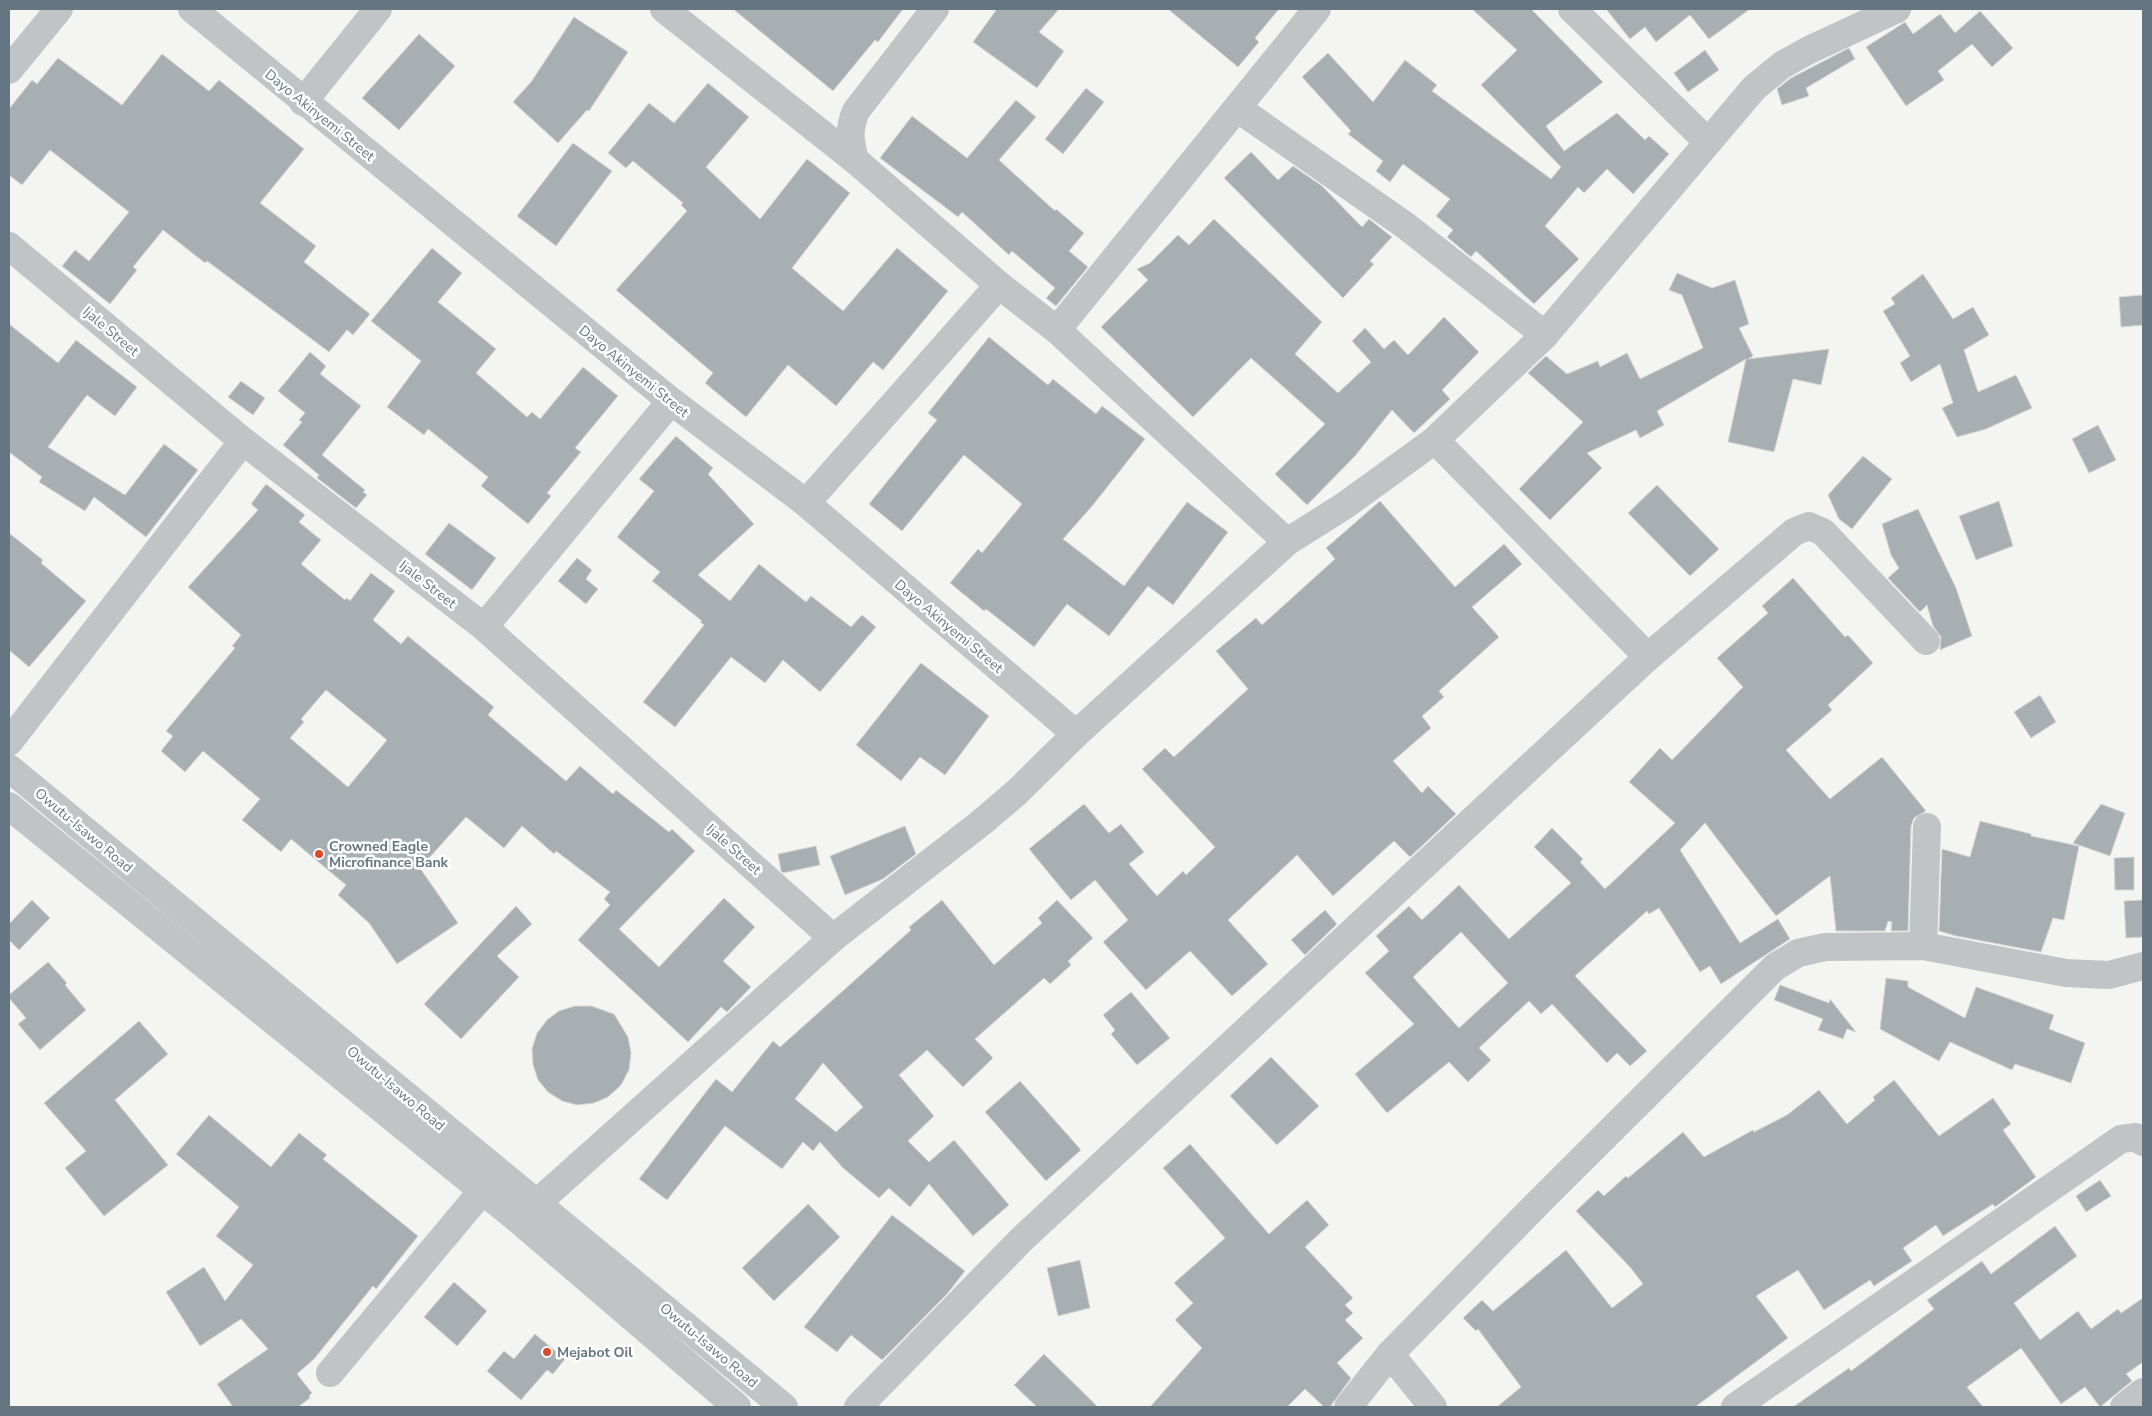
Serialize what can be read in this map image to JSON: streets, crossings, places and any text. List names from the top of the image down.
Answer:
{
  "streets": {
    "street": ["Dayo Akinyemi Street", "Ijale Street", "Owutu-Isawo Road"]
  },
  "places": ["Crowned Eagle Microfinance Bank", "Mejabot Oil"]
}
